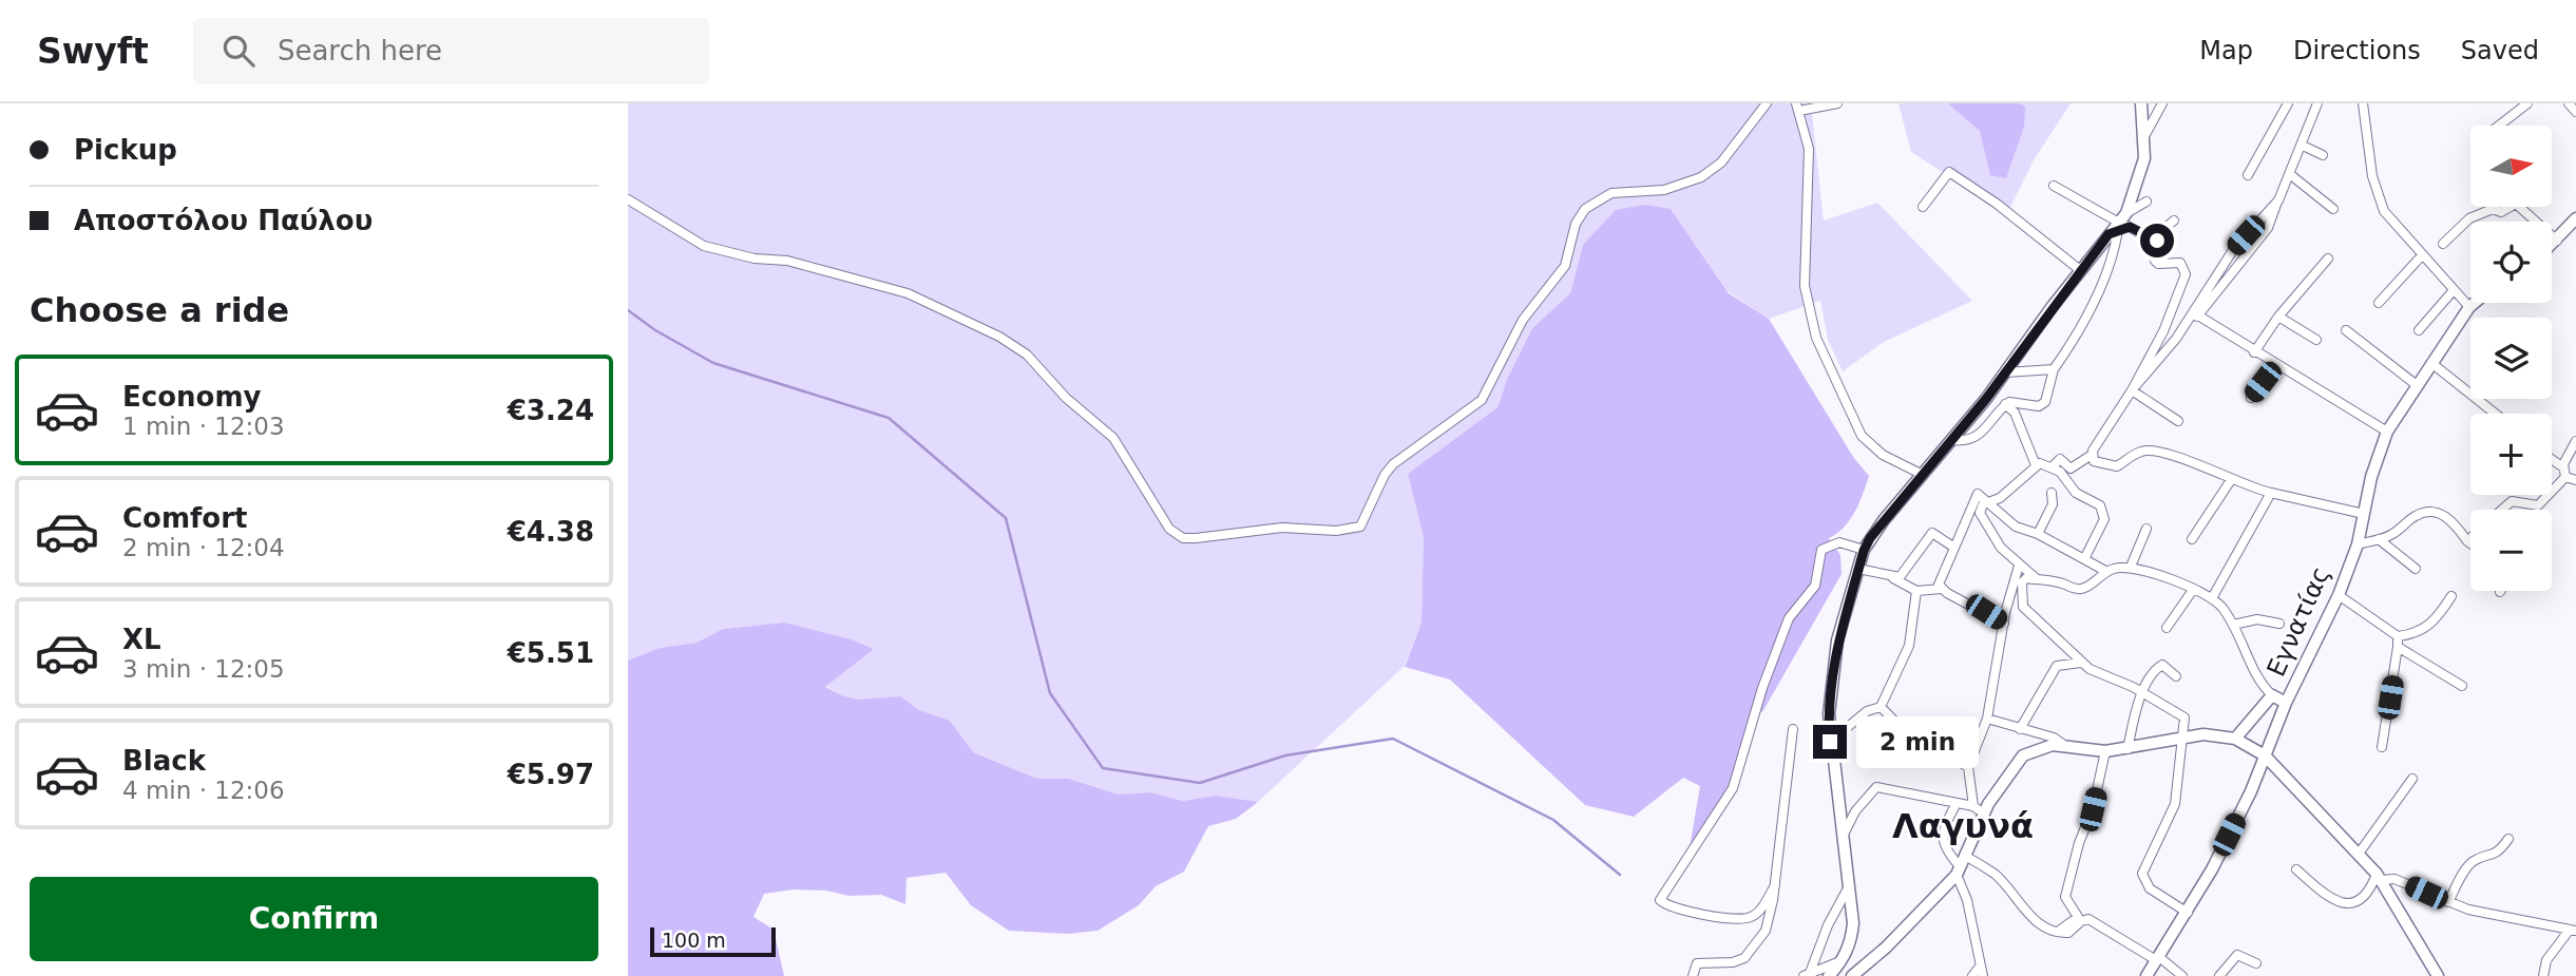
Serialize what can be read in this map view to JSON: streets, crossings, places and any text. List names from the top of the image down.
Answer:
{
  "streets": {
    "street": ["Εγνατίας"]
  },
  "districts": ["Λαγυνά"],
  "scale_bar": "100 m",
  "north": "right",
  "page": {
    "header": "Swyft",
    "search": "Search here",
    "nav": ["Map", "Directions", "Saved"],
    "banner": ["Pickup", "Αποστόλου Παύλου"],
    "map_buttons": ["+", "−"],
    "heading": "Choose a ride",
    "list": [
      {
        "name": "Economy",
        "note": "1 min · 12:03",
        "value": "€3.24"
      },
      {
        "name": "Comfort",
        "note": "2 min · 12:04",
        "value": "€4.38"
      },
      {
        "name": "XL",
        "note": "3 min · 12:05",
        "value": "€5.51"
      },
      {
        "name": "Black",
        "note": "4 min · 12:06",
        "value": "€5.97"
      }
    ],
    "bubble": "2 min",
    "buttons": "Confirm",
    "scale": "100 m"
  }
}
